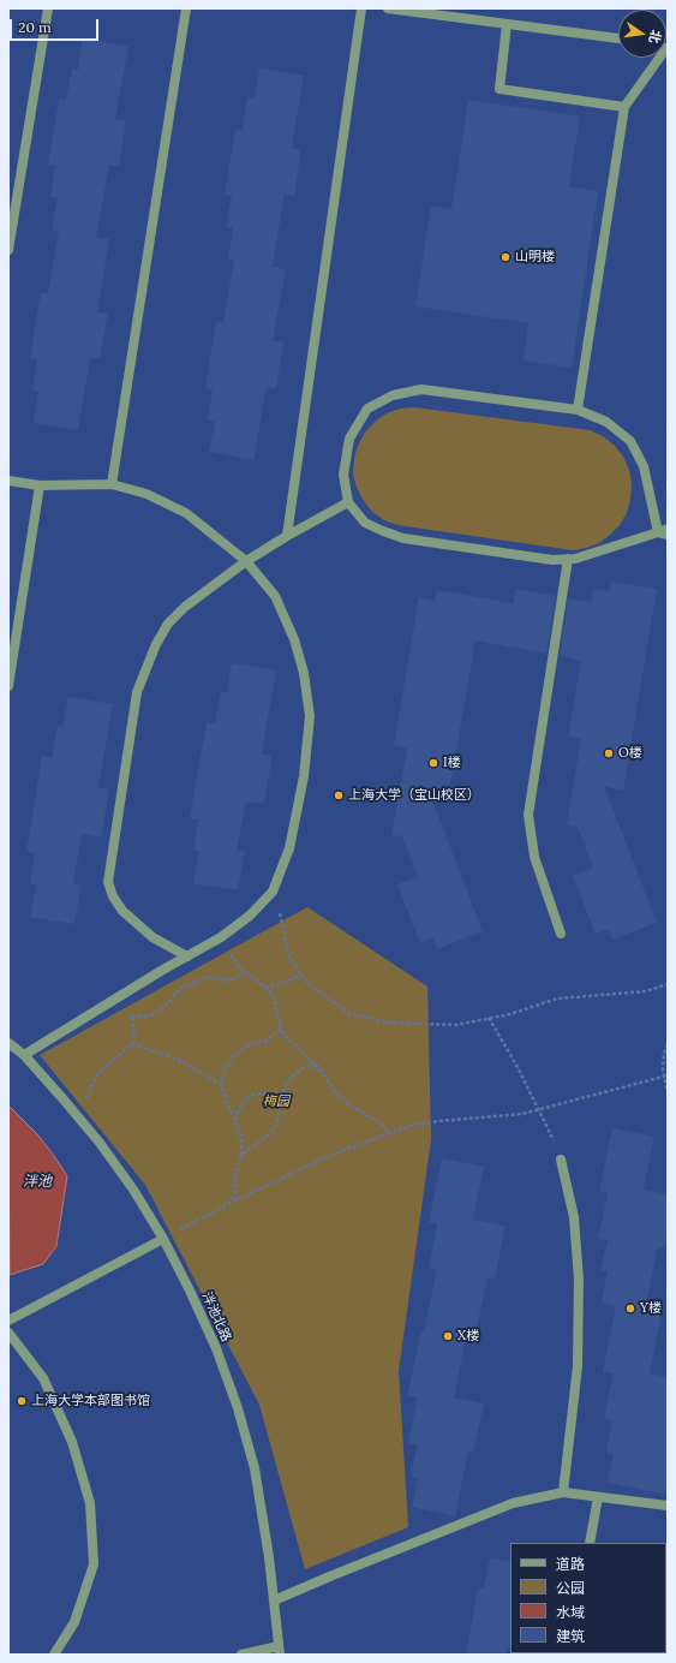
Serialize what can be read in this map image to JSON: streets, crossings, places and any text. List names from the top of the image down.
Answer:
{
  "streets": {
    "street": ["泮池北路"]
  },
  "water": ["泮池"],
  "parks": ["梅园"],
  "places": [
    "山明楼",
    "O楼",
    "I楼",
    "上海大学（宝山校区）",
    "Y楼",
    "X楼",
    "上海大学本部图书馆"
  ],
  "legend": [
    "道路",
    "公园",
    "水域",
    "建筑"
  ],
  "scale_bar": "20 m",
  "north": "right"
}
